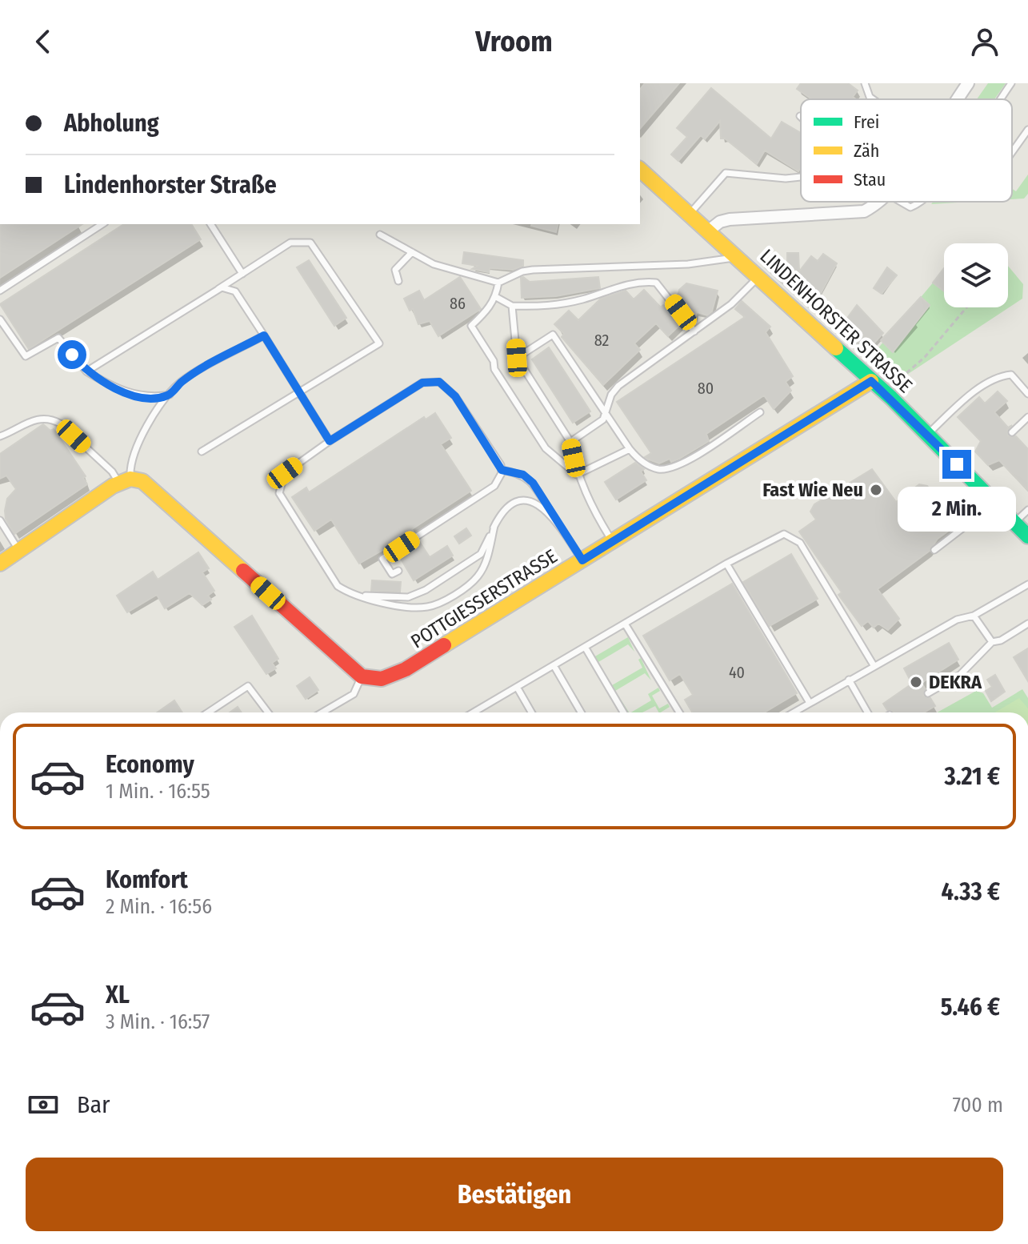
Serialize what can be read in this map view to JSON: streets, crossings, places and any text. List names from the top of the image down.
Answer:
{
  "streets": {
    "street": ["LINDENHORSTER STRASSE", "POTTGIESSERSTRASSE"]
  },
  "crossings": [
    ["LINDENHORSTER STRASSE", "POTTGIESSERSTRASSE"]
  ],
  "places": ["Fast Wie Neu", "DEKRA"],
  "house_numbers": [
    "86",
    "82",
    "80",
    "40"
  ],
  "legend": ["Frei", "Zäh", "Stau"],
  "page": {
    "header": "Vroom",
    "banner": ["Abholung", "Lindenhorster Straße"],
    "bubble": "2 Min.",
    "list": [
      {
        "name": "Economy",
        "note": "1 Min. · 16:55",
        "value": "3.21 €"
      },
      {
        "name": "Komfort",
        "note": "2 Min. · 16:56",
        "value": "4.33 €"
      },
      {
        "name": "XL",
        "note": "3 Min. · 16:57",
        "value": "5.46 €"
      }
    ],
    "pay": ["Bar", "700 m"],
    "buttons": "Bestätigen"
  }
}
